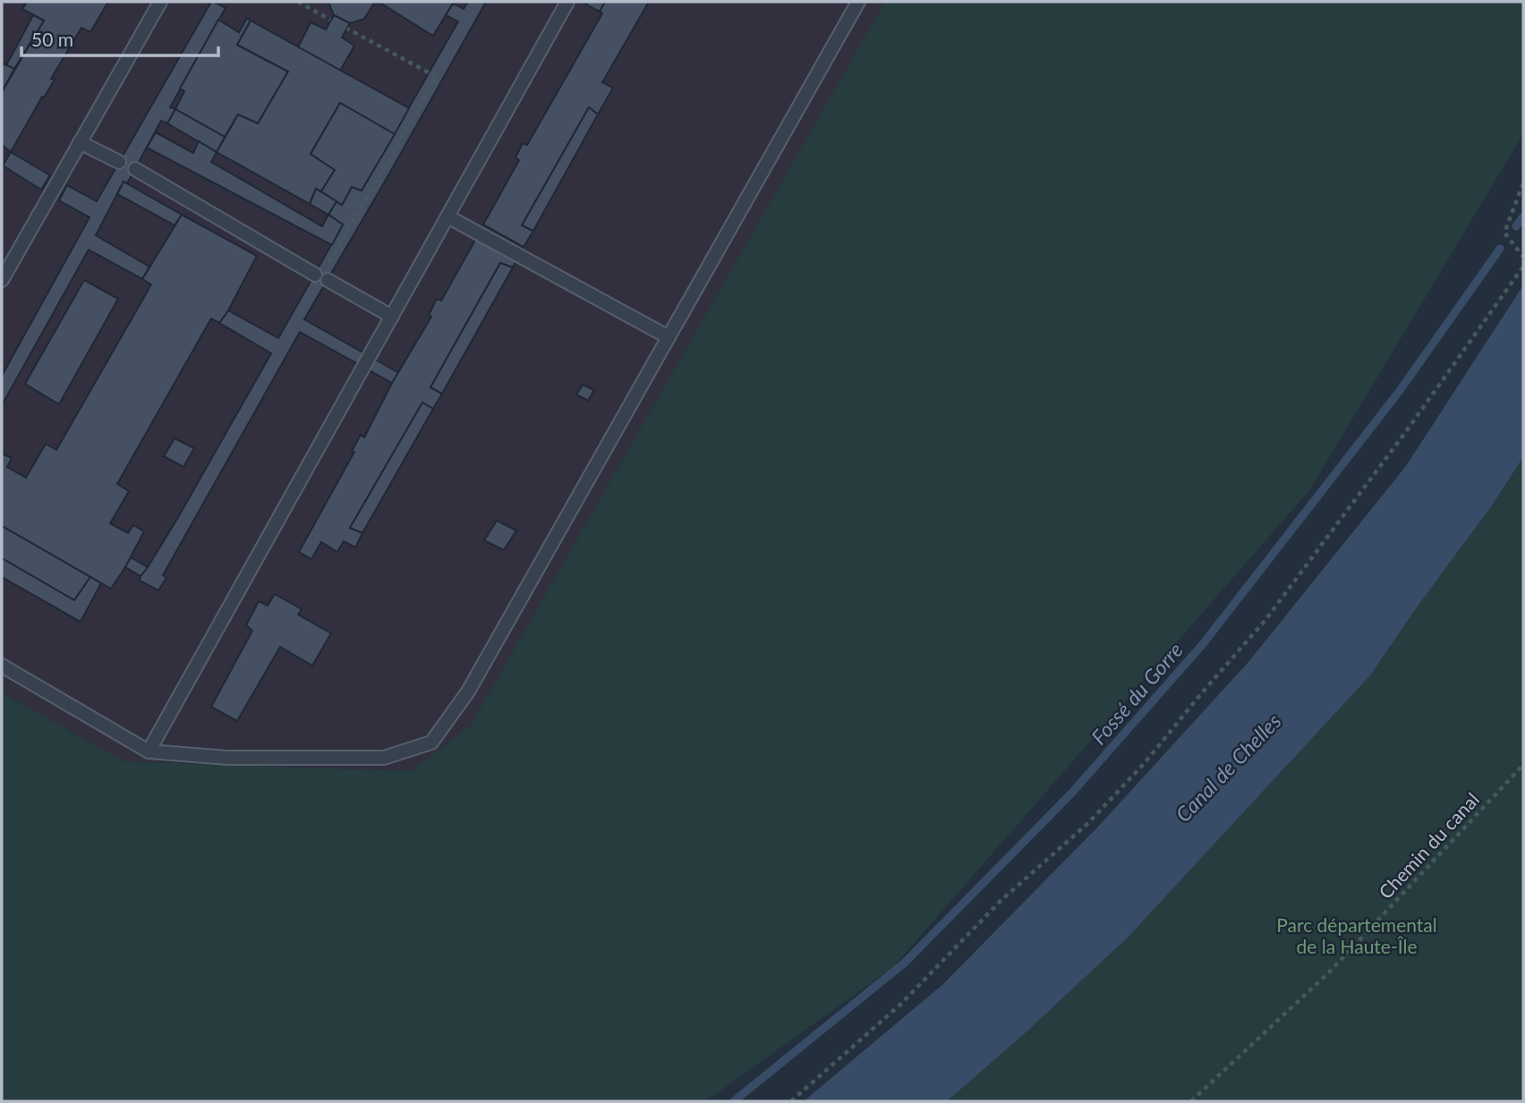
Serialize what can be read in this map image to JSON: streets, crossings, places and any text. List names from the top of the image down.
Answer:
{
  "streets": {
    "path": ["Chemin du canal"]
  },
  "water": ["Fossé du Gorre", "Canal de Chelles"],
  "parks": ["Parc départemental de la Haute-Île"],
  "scale_bar": "50 m"
}
